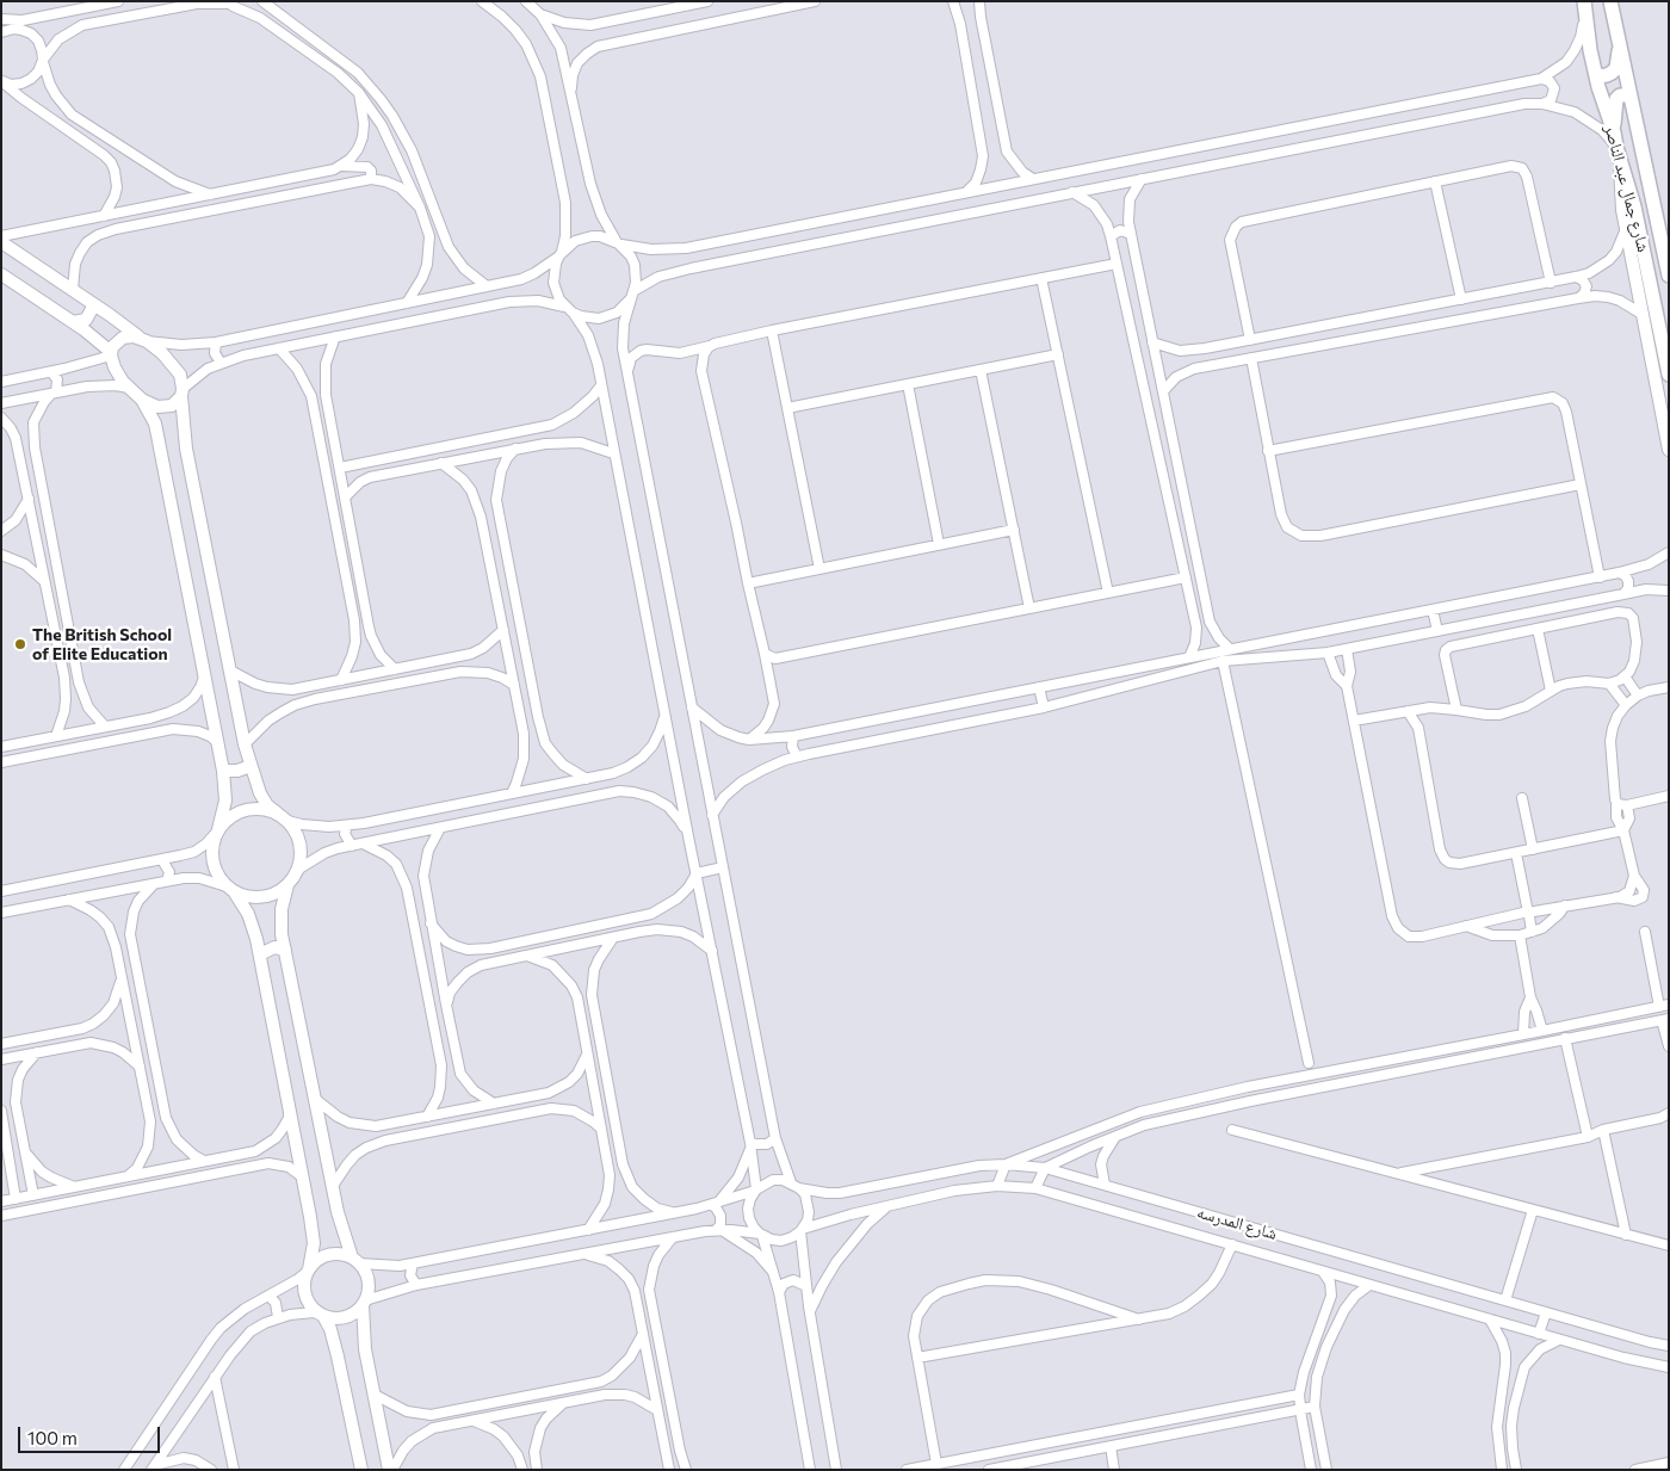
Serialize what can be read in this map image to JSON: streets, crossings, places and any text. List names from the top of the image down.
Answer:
{
  "streets": {
    "main road": ["شارع جمال عبد الناصر"],
    "street": ["شارع المدرسه"]
  },
  "places": ["The British School of Elite Education"],
  "scale_bar": "100 m"
}
